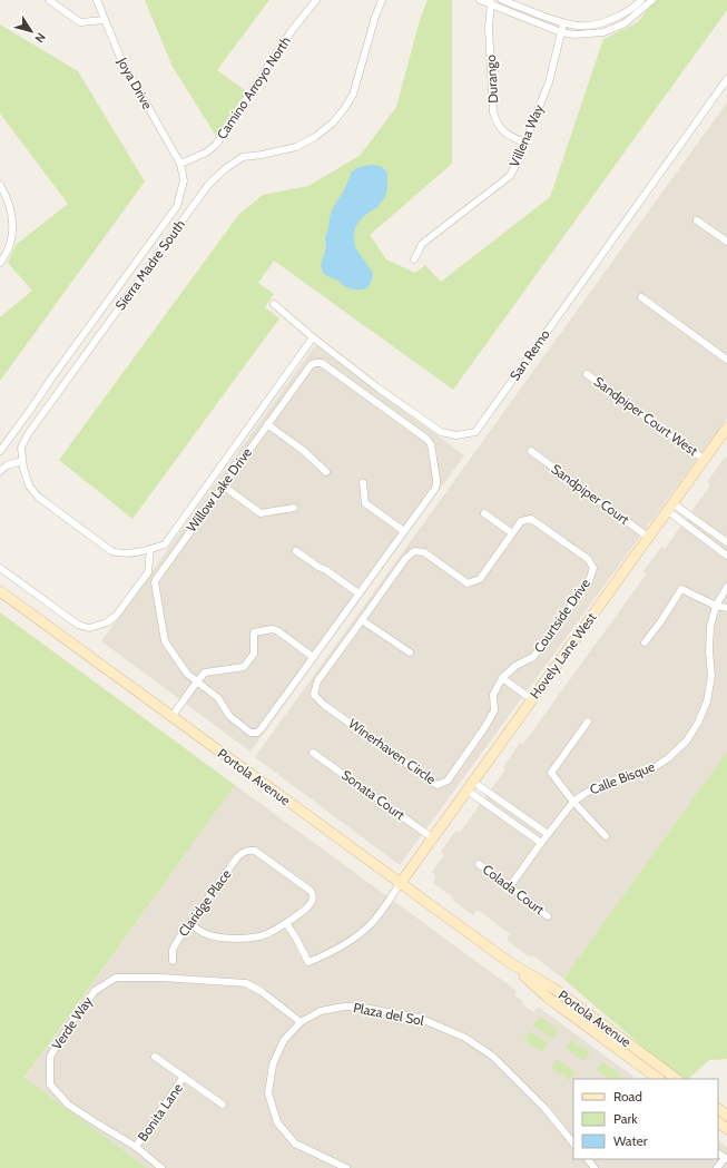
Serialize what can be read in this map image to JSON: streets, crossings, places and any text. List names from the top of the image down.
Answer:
{
  "streets": {
    "main road": ["Hovely Lane West", "Portola Avenue"],
    "street": [
      "Durango",
      "Joya Drive",
      "Camino Arroyo North",
      "Villena Way",
      "Sierra Madre South",
      "San Remo",
      "Sandpiper Court West",
      "Willow Lake Drive",
      "Sandpiper Court",
      "Courtside Drive",
      "Winerhaven Circle",
      "Calle Bisque",
      "Sonata Court",
      "Colada Court",
      "Claridge Place",
      "Plaza del Sol",
      "Verde Way",
      "Bonita Lane"
    ]
  },
  "crossings": [
    ["Durango", "Villena Way"],
    ["Joya Drive", "Camino Arroyo North"],
    ["Sandpiper Court West", "Hovely Lane West"],
    ["Sandpiper Court", "Hovely Lane West"],
    ["Courtside Drive", "Winerhaven Circle"],
    ["Hovely Lane West", "Portola Avenue"],
    ["Hovely Lane West", "Sonata Court"],
    ["Calle Bisque", "Colada Court"],
    ["Plaza del Sol", "Verde Way"],
    ["Verde Way", "Bonita Lane"]
  ],
  "legend": ["Road", "Park", "Water"],
  "north": "bottom right"
}
